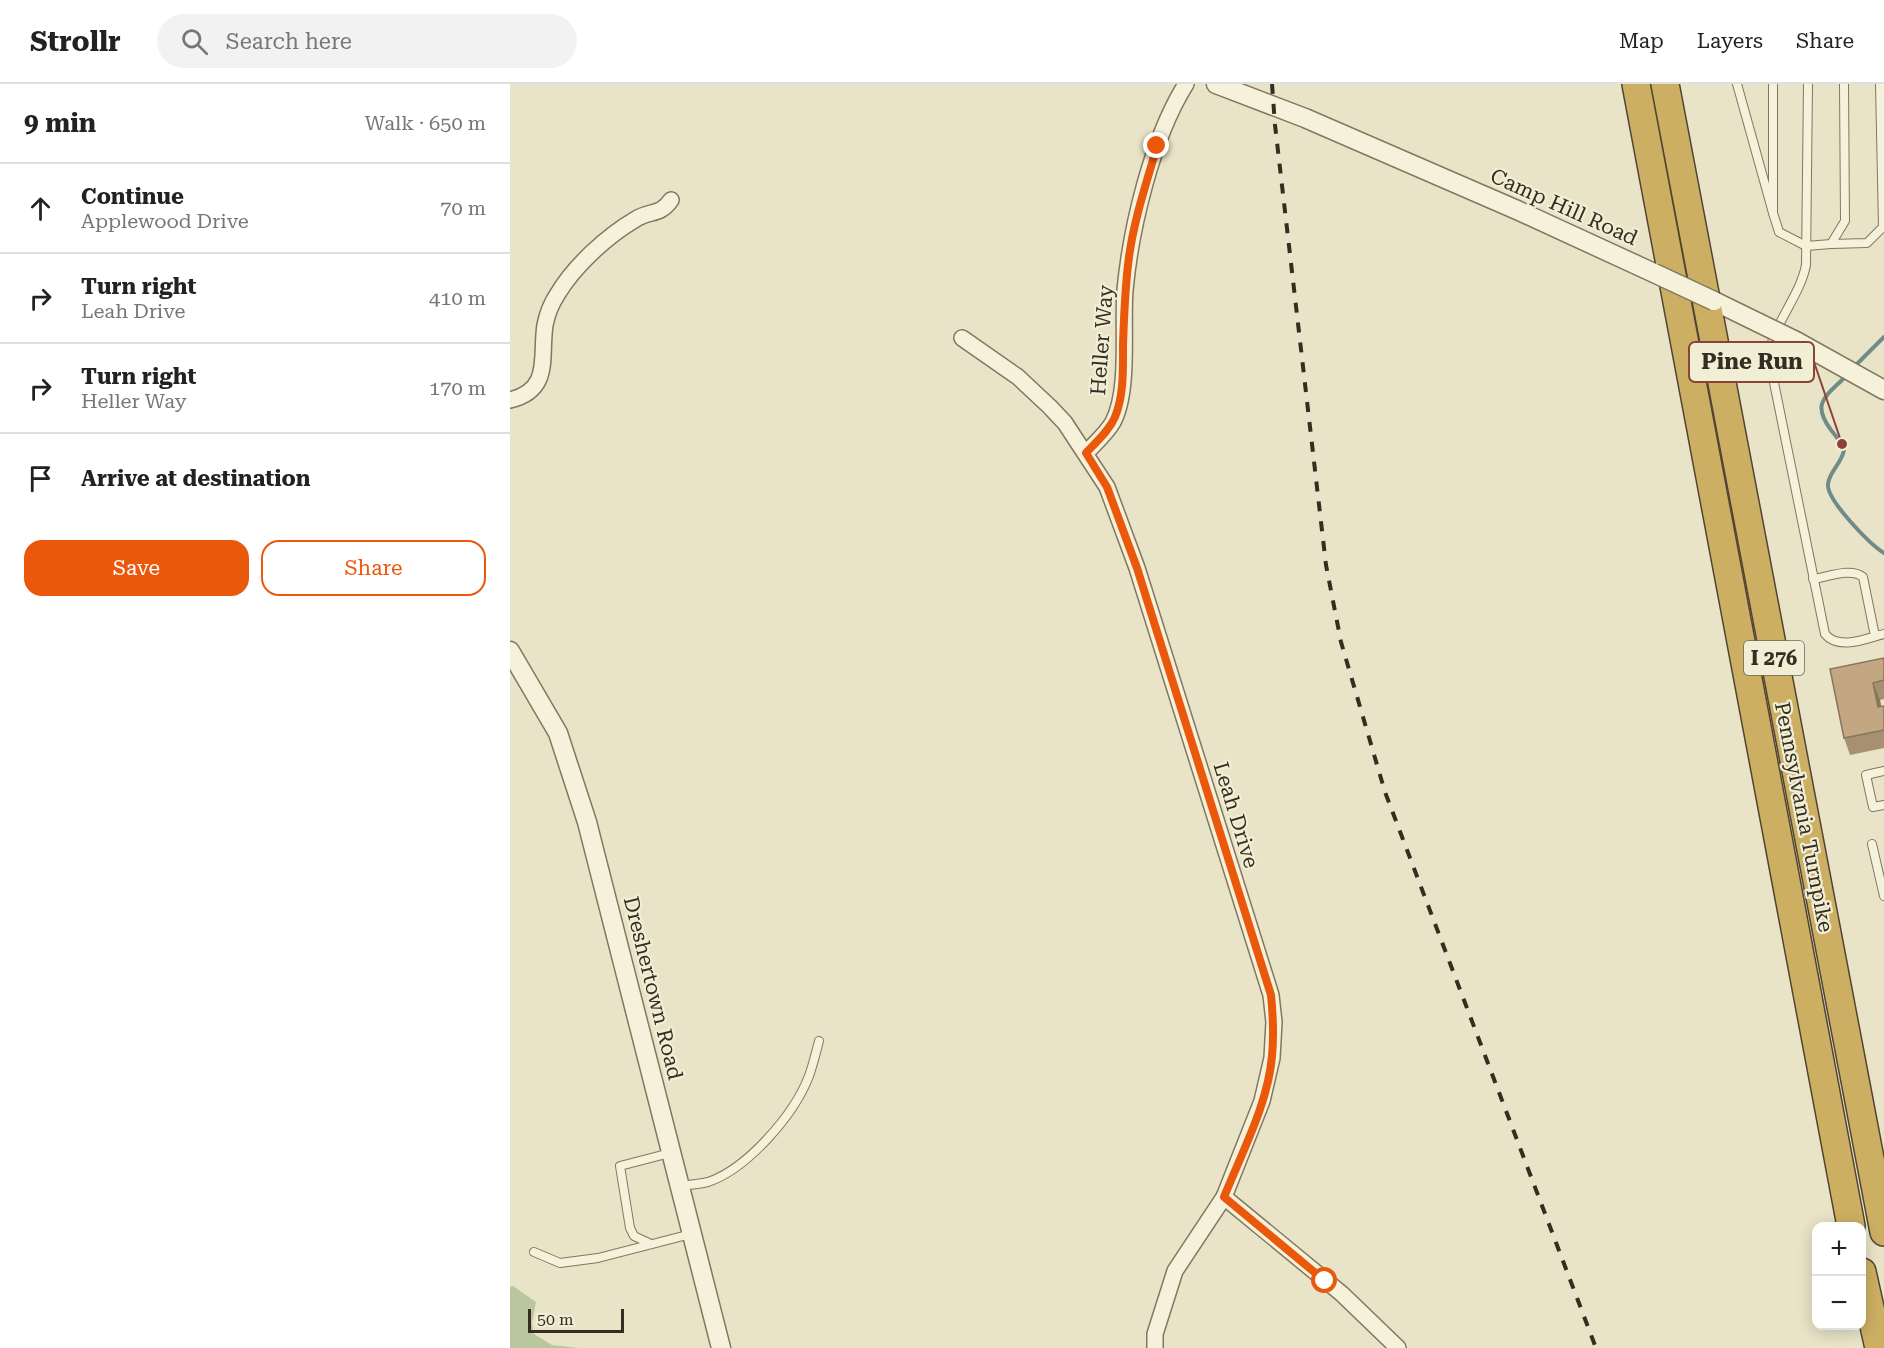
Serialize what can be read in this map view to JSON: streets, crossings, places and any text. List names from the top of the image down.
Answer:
{
  "streets": {
    "highway": ["I 276", "Pennsylvania Turnpike"],
    "street": [
      "Camp Hill Road",
      "Heller Way",
      "Leah Drive",
      "Dreshertown Road"
    ]
  },
  "crossings": [
    ["Heller Way", "Leah Drive"]
  ],
  "places": ["Pine Run"],
  "scale_bar": "50 m",
  "page": {
    "header": "Strollr",
    "search": "Search here",
    "nav": ["Map", "Layers", "Share"],
    "heading": ["9 min", "Walk · 650 m"],
    "list": [
      ["Continue", "Applewood Drive", "70 m"],
      ["Turn right", "Leah Drive", "410 m"],
      ["Turn right", "Heller Way", "170 m"],
      "Arrive at destination"
    ],
    "buttons": ["Save", "Share"],
    "map_buttons": ["+", "−"],
    "scale": "50 m"
  }
}
